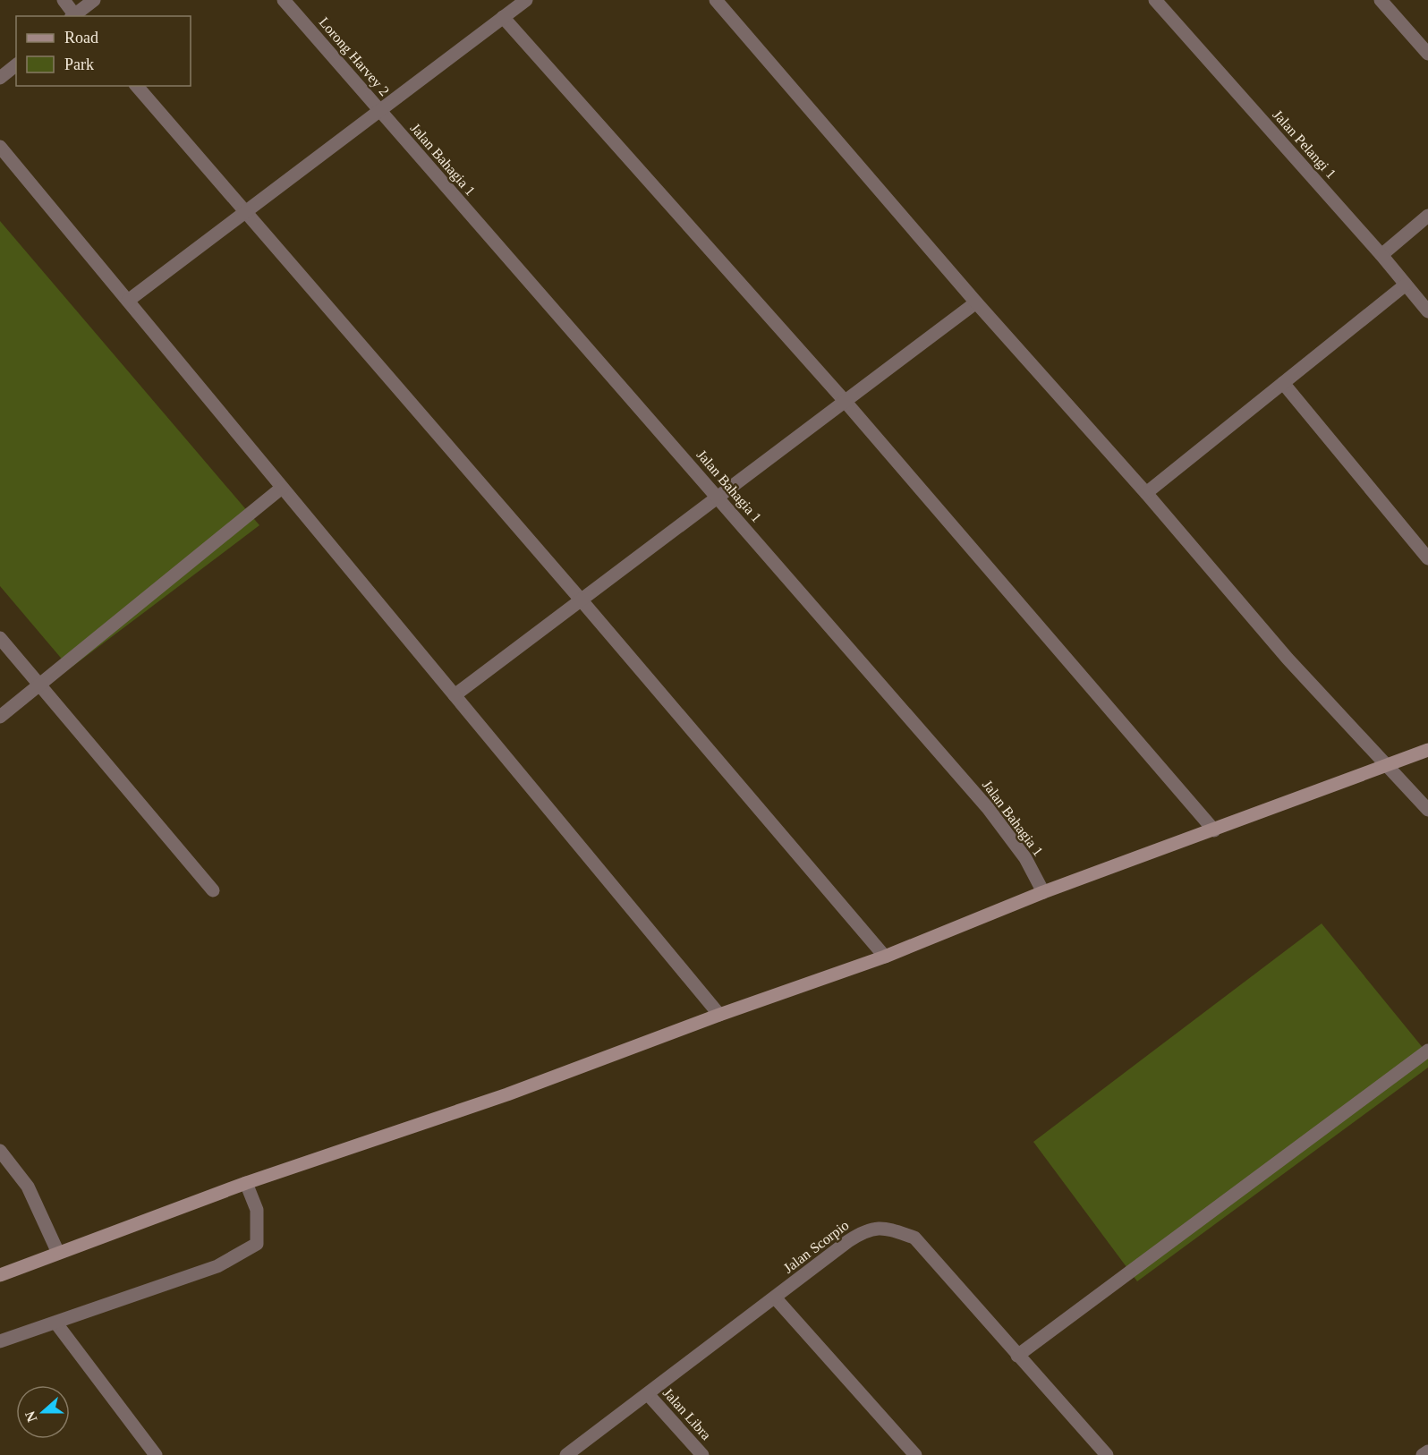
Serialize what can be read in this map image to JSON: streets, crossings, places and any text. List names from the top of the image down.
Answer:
{
  "streets": {
    "street": [
      "Lorong Harvey 2",
      "Jalan Pelangi 1",
      "Jalan Bahagia 1",
      "Jalan Scorpio",
      "Jalan Libra"
    ]
  },
  "crossings": [
    ["Lorong Harvey 2", "Jalan Bahagia 1"],
    ["Jalan Scorpio", "Jalan Libra"]
  ],
  "legend": ["Road", "Park"],
  "north": "left"
}
